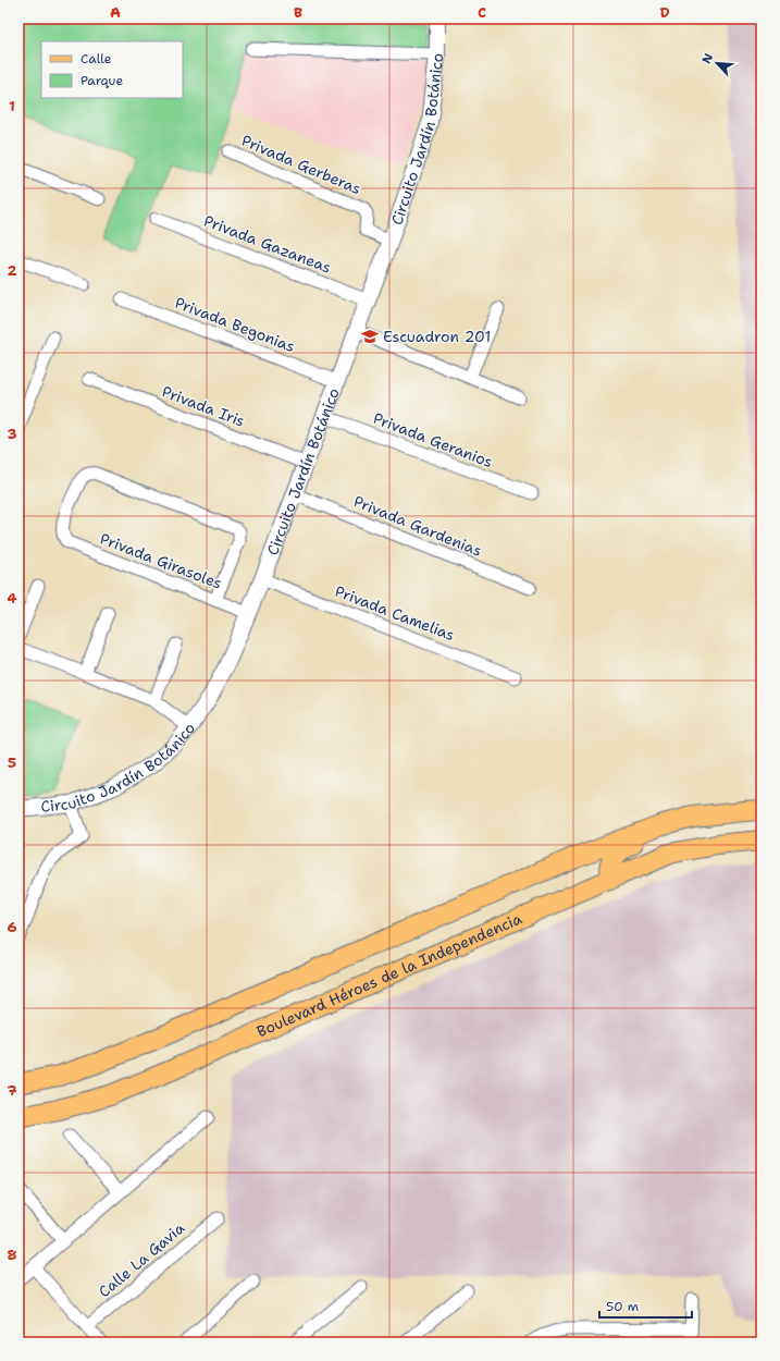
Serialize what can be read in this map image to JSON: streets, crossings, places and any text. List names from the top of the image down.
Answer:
{
  "streets": {
    "main road": ["Boulevard Héroes de la Independencia"],
    "street": [
      "Circuito Jardín Botánico",
      "Privada Gerberas",
      "Privada Gazaneas",
      "Privada Begonias",
      "Privada Iris",
      "Privada Geranios",
      "Privada Gardenias",
      "Privada Girasoles",
      "Privada Camelias",
      "Calle La Gavia"
    ]
  },
  "crossings": [
    ["Circuito Jardín Botánico", "Privada Gerberas"],
    ["Circuito Jardín Botánico", "Privada Gazaneas"],
    ["Circuito Jardín Botánico", "Privada Begonias"],
    ["Circuito Jardín Botánico", "Privada Iris"],
    ["Circuito Jardín Botánico", "Privada Geranios"],
    ["Circuito Jardín Botánico", "Privada Gardenias"],
    ["Circuito Jardín Botánico", "Privada Girasoles"],
    ["Circuito Jardín Botánico", "Privada Camelias"]
  ],
  "places": {
    "school or university": ["Escuadron 201"]
  },
  "legend": ["Calle", "Parque"],
  "scale_bar": "50 m",
  "north": "top left",
  "grid": {
    "columns": [
      "A",
      "B",
      "C",
      "D"
    ],
    "rows": [
      "1",
      "2",
      "3",
      "4",
      "5",
      "6",
      "7",
      "8"
    ]
  }
}
